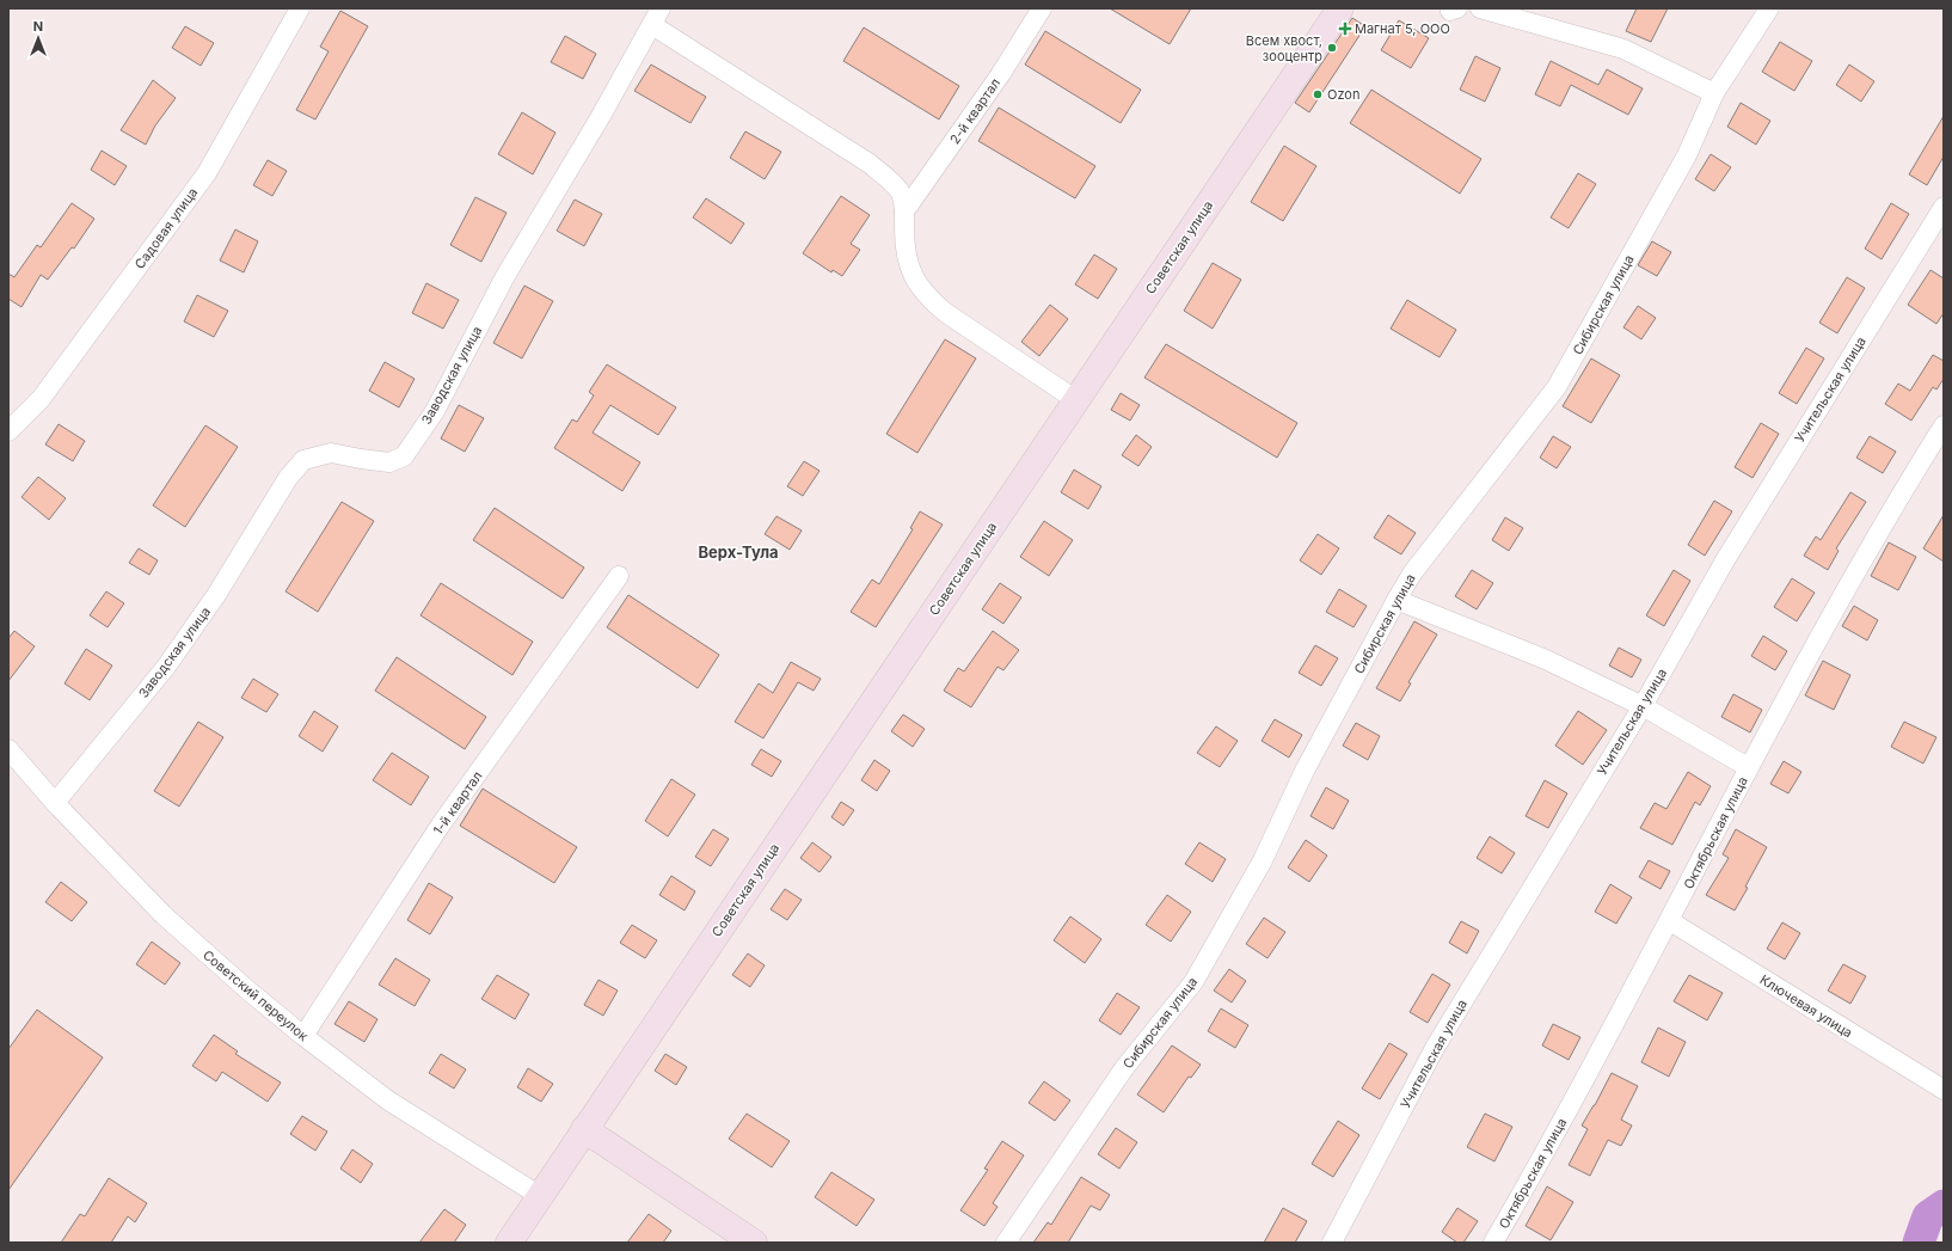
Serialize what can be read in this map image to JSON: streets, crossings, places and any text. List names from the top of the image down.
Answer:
{
  "streets": {
    "main road": ["Советская улица"],
    "street": [
      "2-й квартал",
      "Садовая улица",
      "Сибирская улица",
      "Заводская улица",
      "Учительская улица",
      "1-й квартал",
      "Октябрьская улица",
      "Советский переулок",
      "Ключевая улица"
    ]
  },
  "crossings": [
    ["Советская улица", "Советский переулок"],
    ["Заводская улица", "Советский переулок"],
    ["1-й квартал", "Советский переулок"],
    ["Октябрьская улица", "Ключевая улица"]
  ],
  "districts": ["Верх-Тула"],
  "places": {
    "health": ["Магнат 5, ООО"],
    "other": ["Всем хвост, зооцентр", "Ozon"]
  },
  "north": "top"
}
